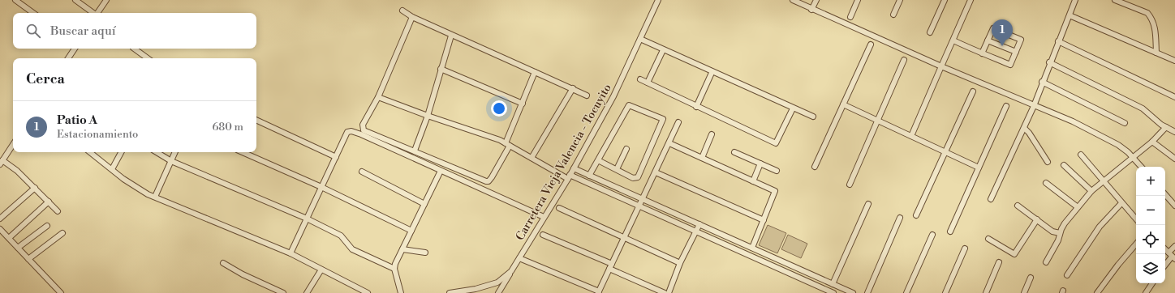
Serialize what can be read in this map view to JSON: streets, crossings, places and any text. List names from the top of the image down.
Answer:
{
  "streets": {
    "street": ["Carretera Vieja Valencia - Tocuyito"]
  },
  "page": {
    "search": "Buscar aquí",
    "pins": "1",
    "heading": "Cerca",
    "list": [
      {
        "mark": "1",
        "name": "Patio A",
        "note": "Estacionamiento",
        "value": "680 m"
      }
    ],
    "map_buttons": ["+", "−"]
  }
}
